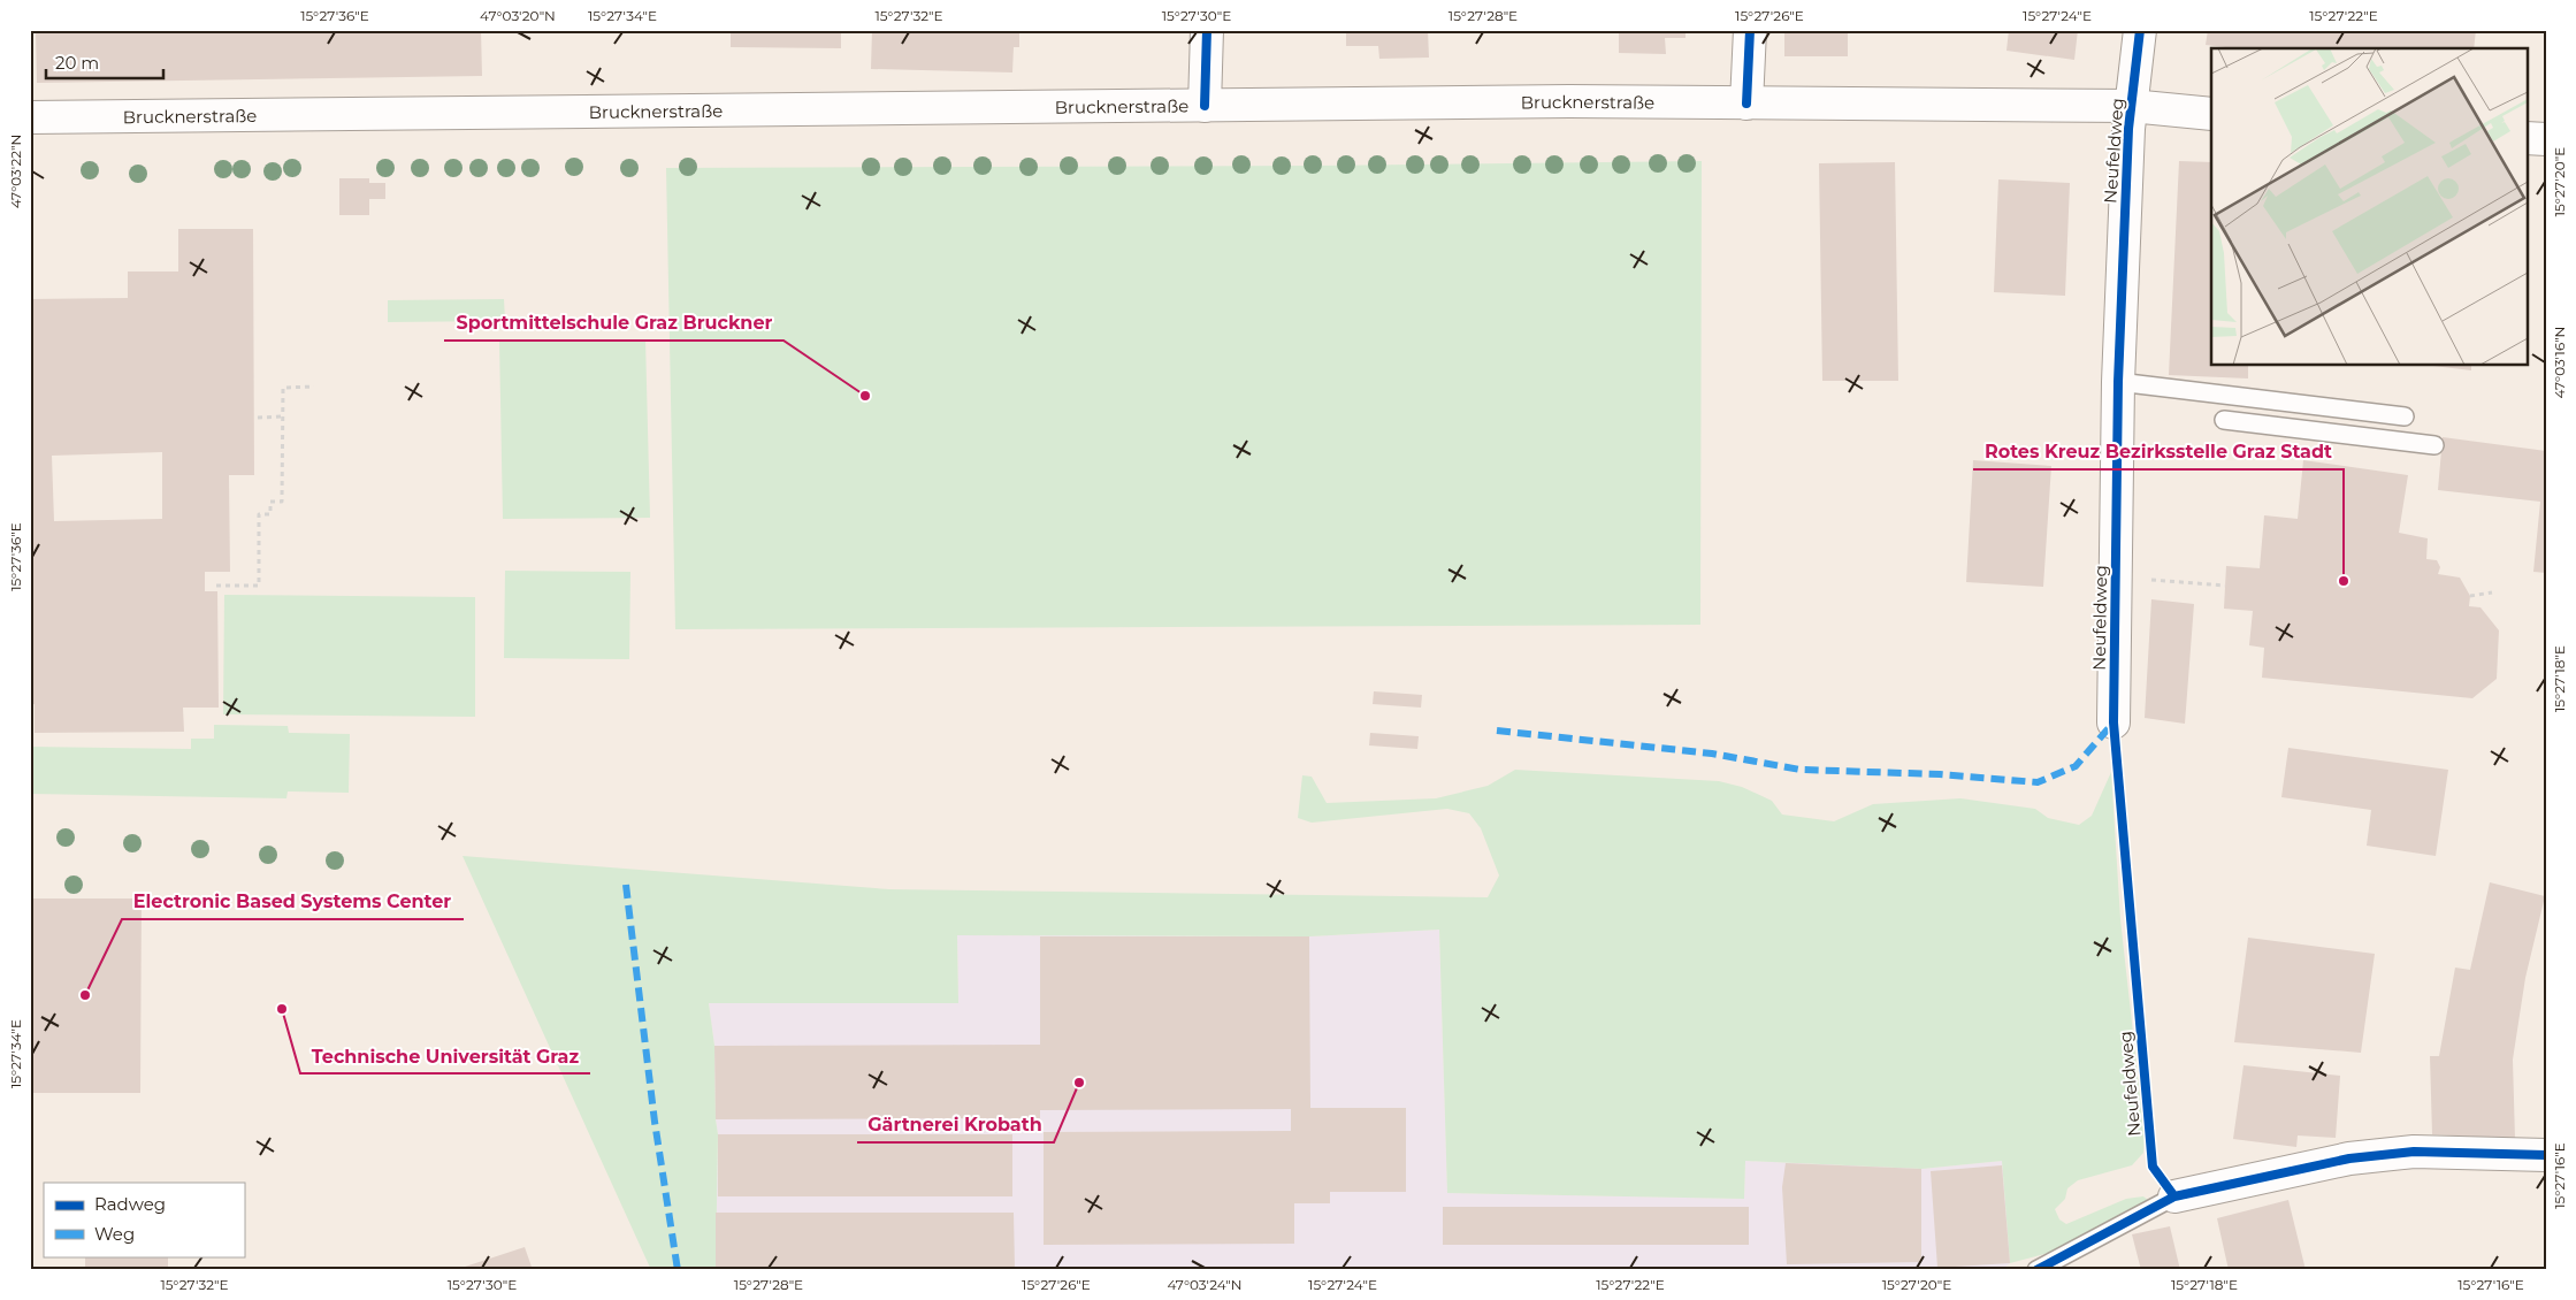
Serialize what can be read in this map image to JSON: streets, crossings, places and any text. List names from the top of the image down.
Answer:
{
  "streets": {
    "main road": ["Brucknerstraße", "Neufeldweg"]
  },
  "crossings": [
    ["Brucknerstraße", "Neufeldweg"]
  ],
  "places": [
    "Sportmittelschule Graz Bruckner",
    "Rotes Kreuz Bezirksstelle Graz Stadt",
    "Electronic Based Systems Center",
    "Technische Universität Graz",
    "Gärtnerei Krobath"
  ],
  "legend": ["Radweg", "Weg"],
  "scale_bar": "20 m",
  "coordinates": [
    "15°27'36\"E",
    "47°03'20\"N",
    "15°27'34\"E",
    "15°27'32\"E",
    "15°27'30\"E",
    "15°27'28\"E",
    "15°27'26\"E",
    "15°27'24\"E",
    "15°27'22\"E",
    "47°03'22\"N",
    "15°27'20\"E",
    "47°03'16\"N",
    "15°27'18\"E",
    "15°27'16\"E",
    "47°03'24\"N"
  ]
}
